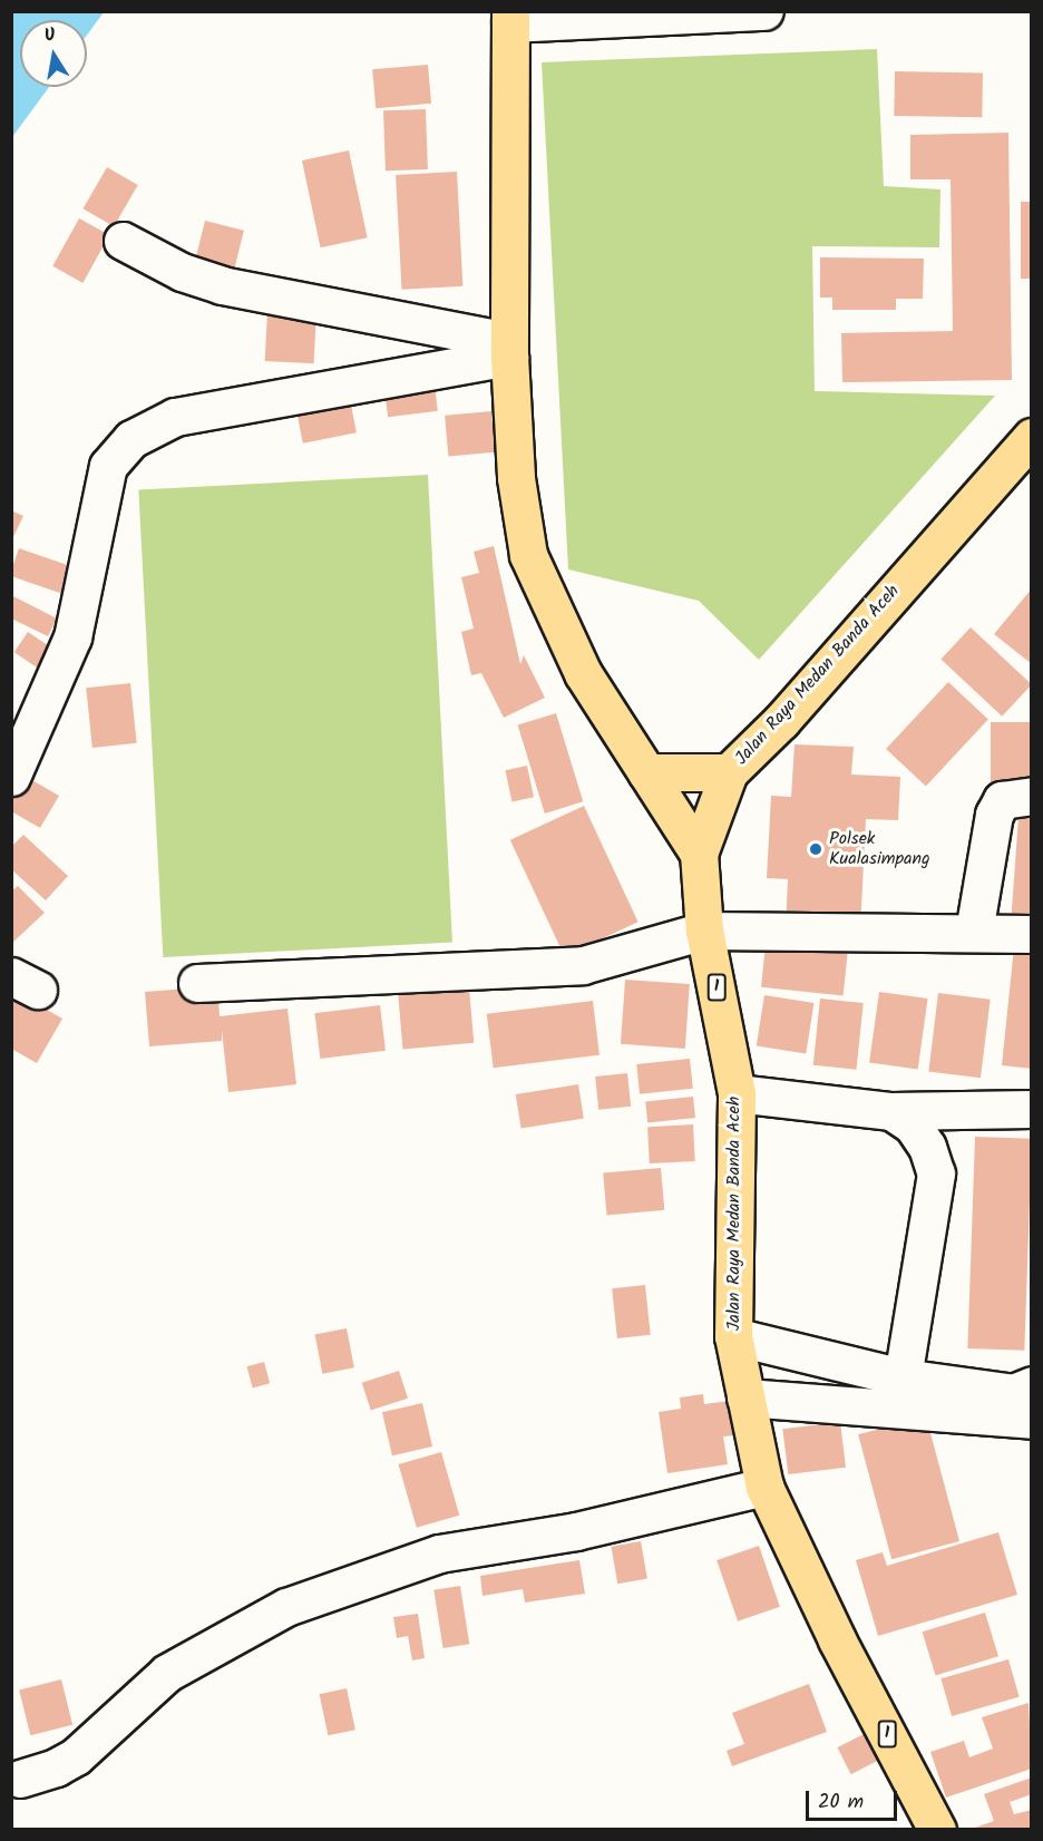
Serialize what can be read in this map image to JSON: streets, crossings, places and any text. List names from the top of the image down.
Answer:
{
  "streets": {
    "highway": ["Jalan Raya Medan Banda Aceh", "1"]
  },
  "places": ["Polsek Kualasimpang"],
  "scale_bar": "20 m",
  "north": "top"
}
